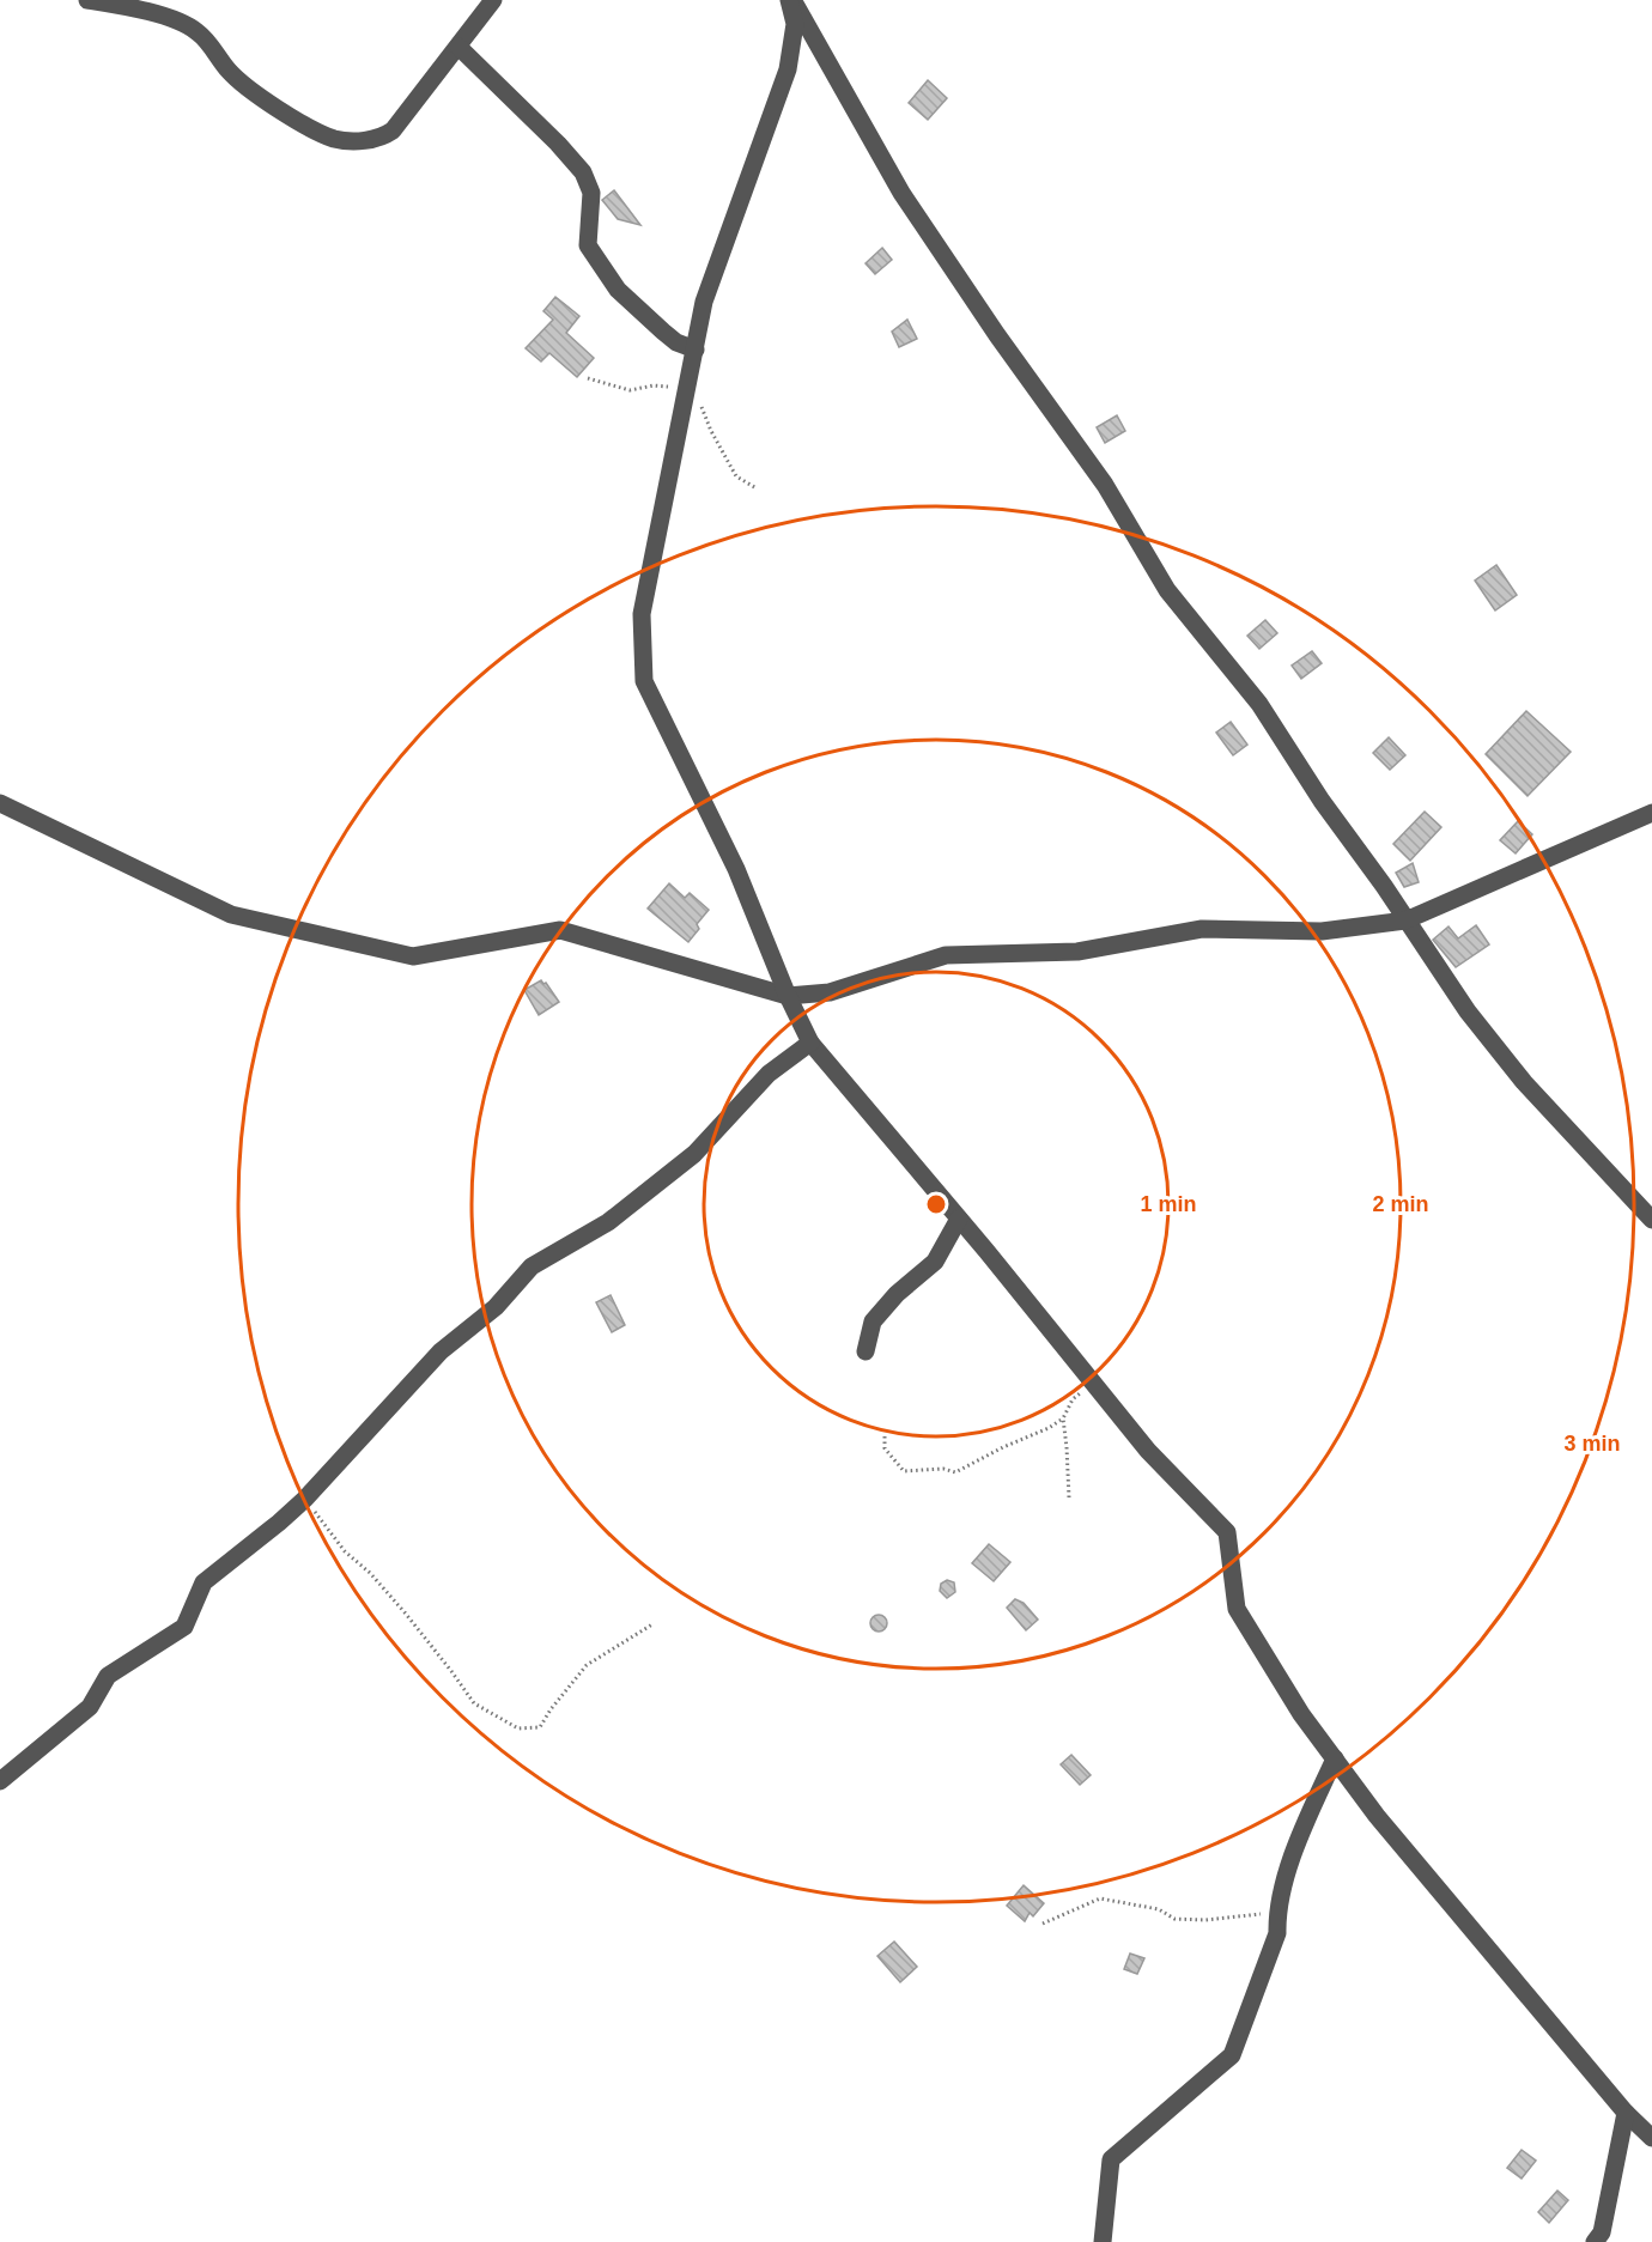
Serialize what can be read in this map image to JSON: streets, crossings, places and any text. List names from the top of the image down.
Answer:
{
  "rings": ["1 min", "2 min", "3 min"]
}
